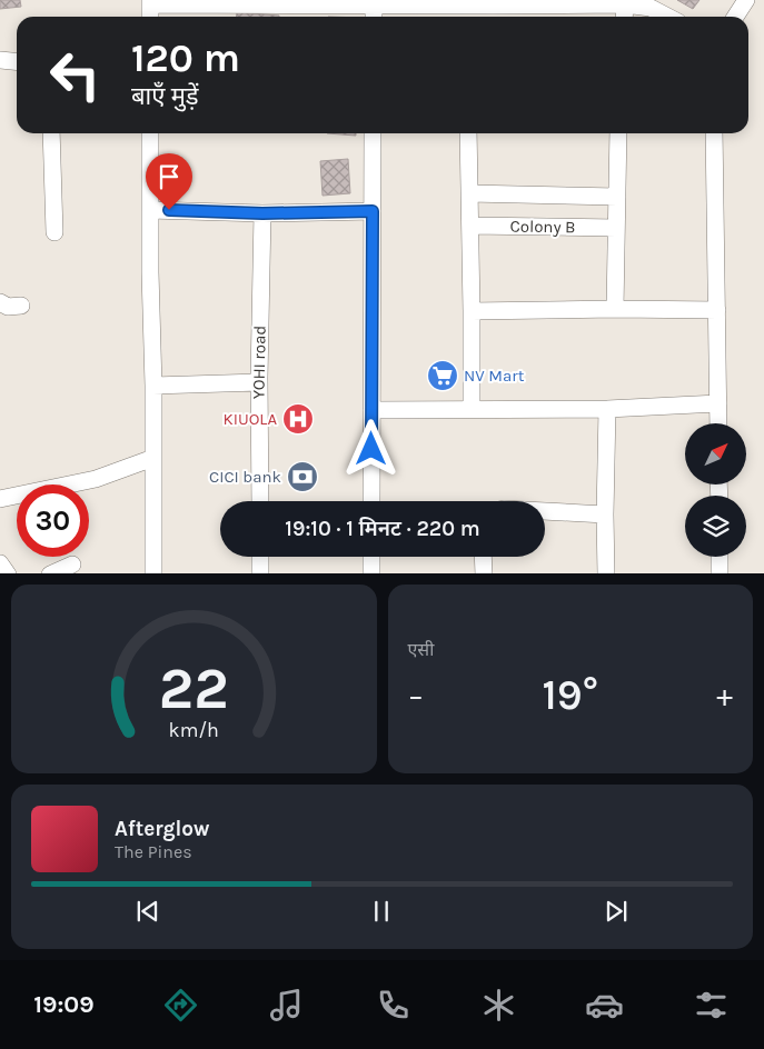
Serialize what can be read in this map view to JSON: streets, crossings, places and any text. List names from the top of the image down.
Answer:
{
  "streets": {
    "street": ["Colony B", "YOHI road"]
  },
  "places": {
    "supermarket": ["NV Mart"],
    "hospital": ["KIUOLA"],
    "bank": ["CICI bank"]
  },
  "north": "top right",
  "page": {
    "turn": ["120 m", "बाएँ मुड़ें"],
    "limit": "30",
    "trip": "19:10 · 1 मिनट · 220 m",
    "tile": "एसी",
    "heat": ["−", "19°", "+"],
    "song": ["Afterglow", "The Pines"],
    "tabs": "19:09",
    "gauge": ["22", "km/h"]
  }
}
